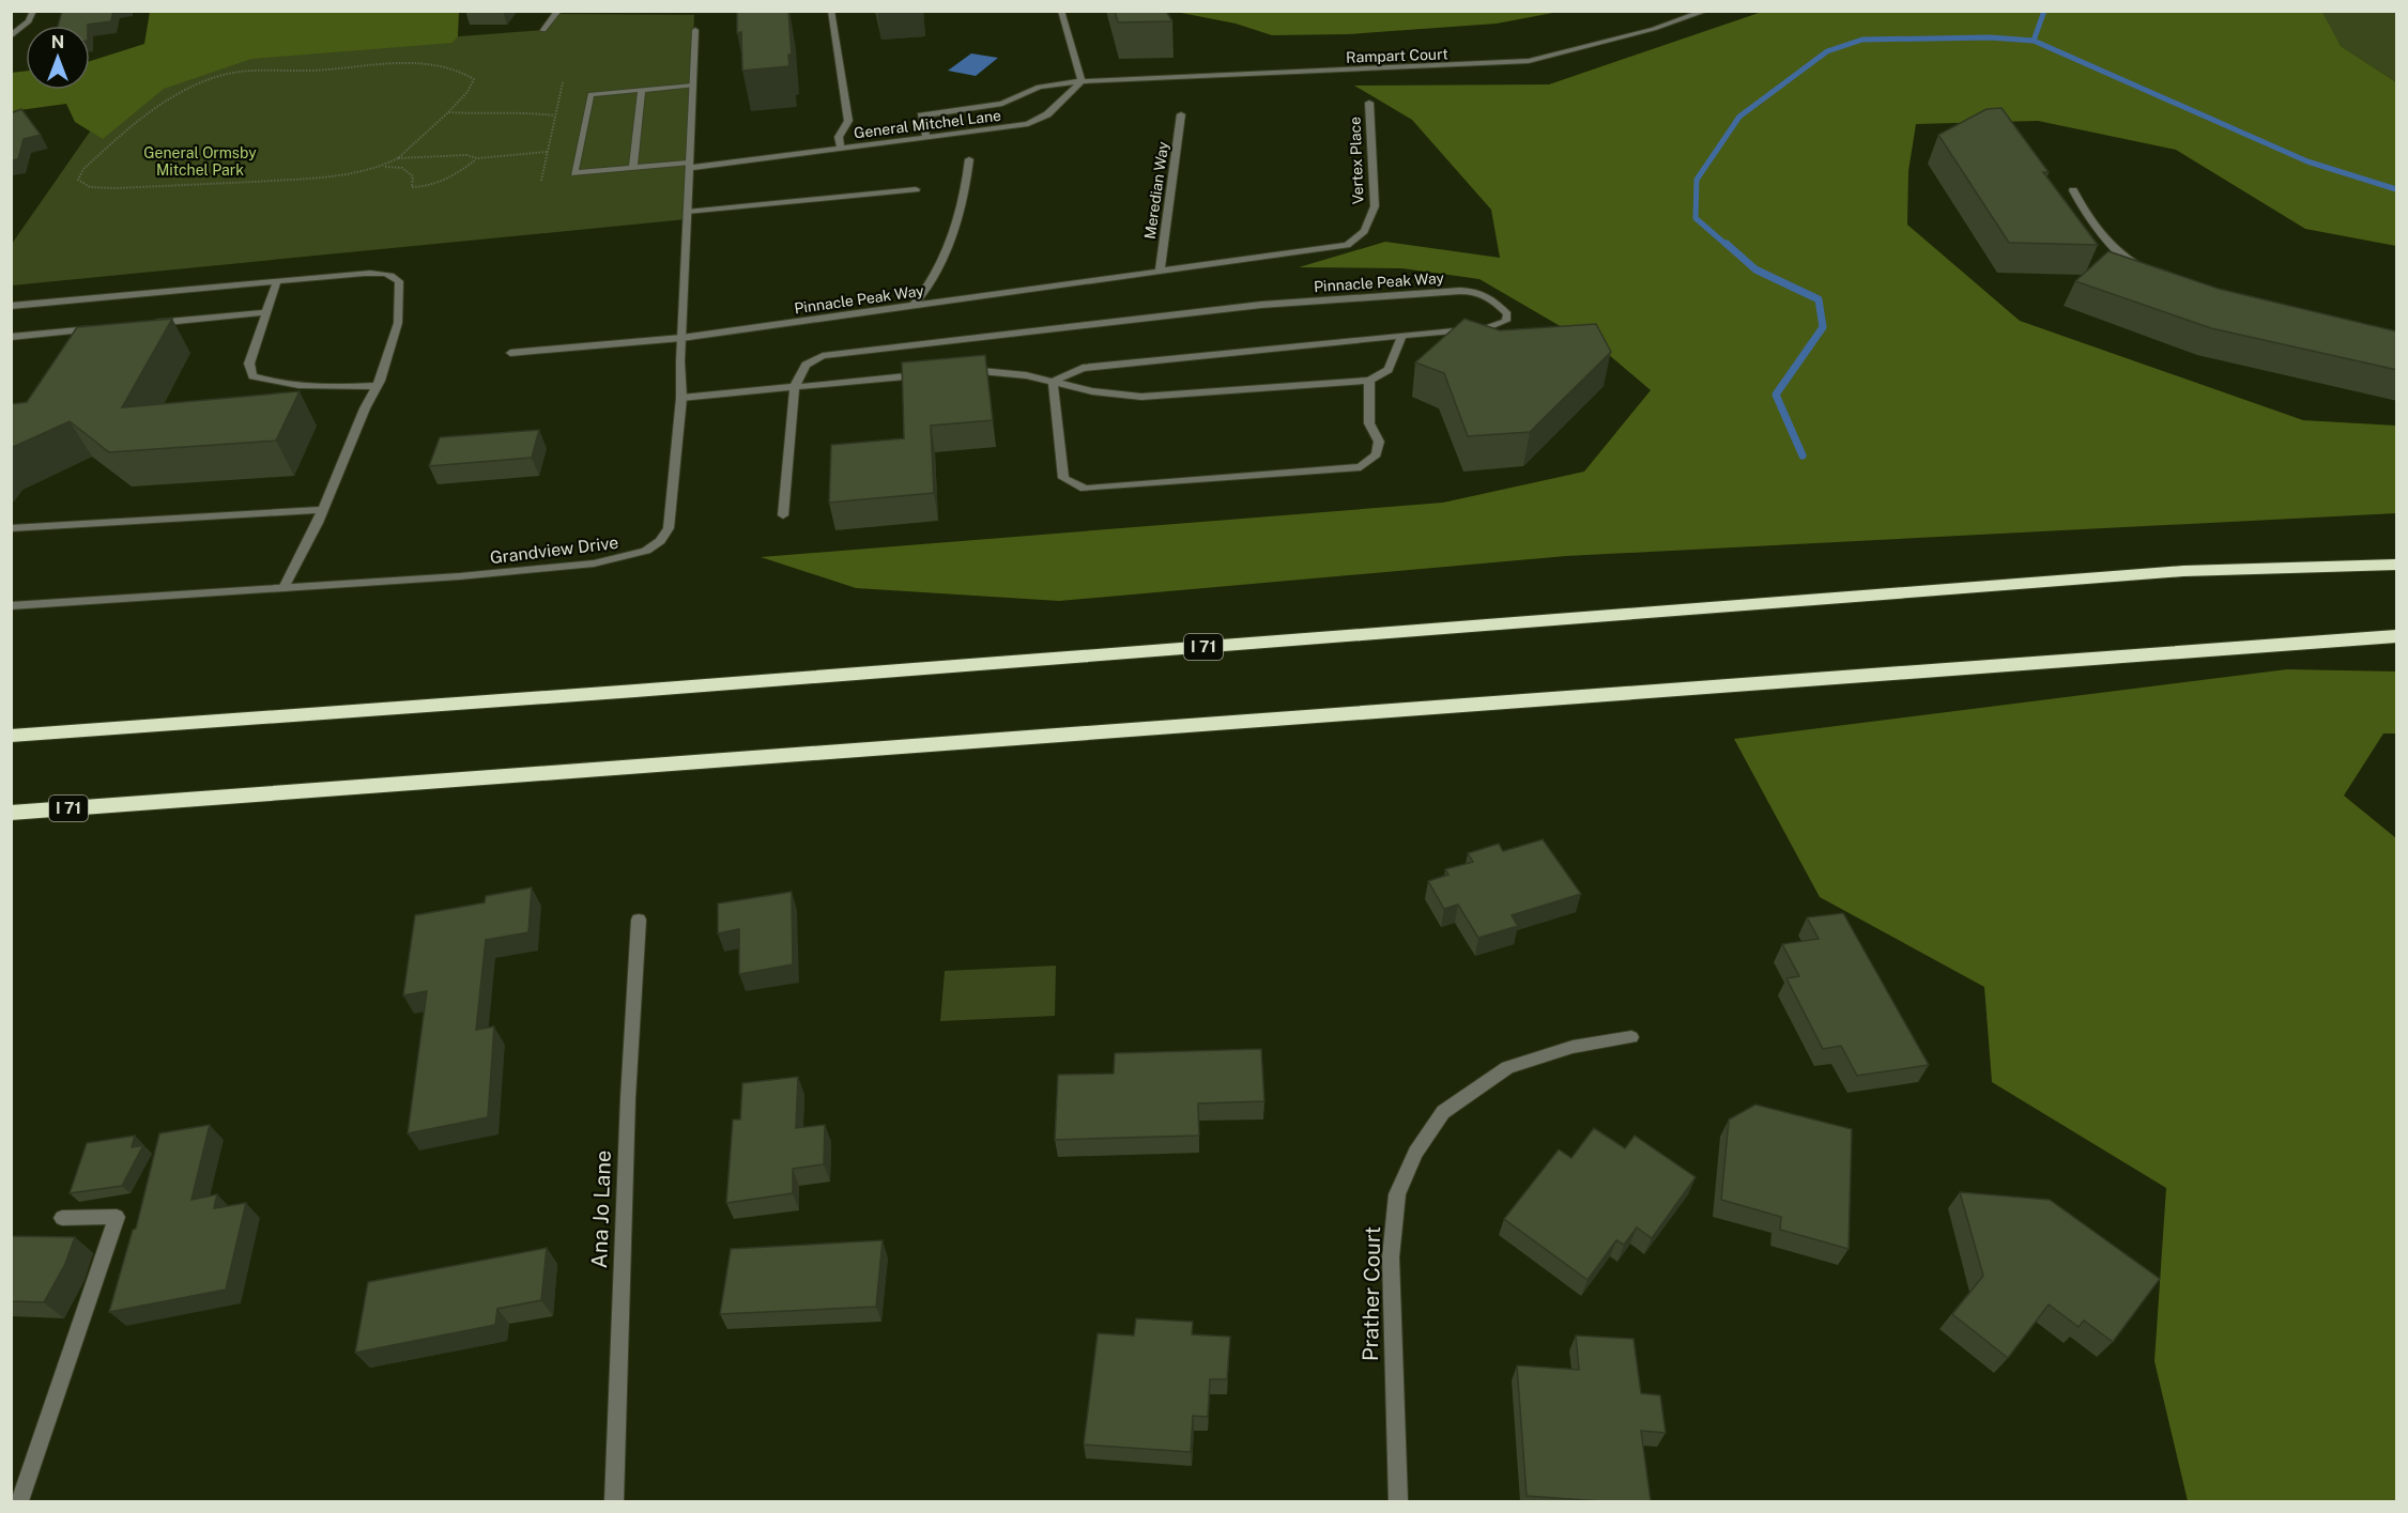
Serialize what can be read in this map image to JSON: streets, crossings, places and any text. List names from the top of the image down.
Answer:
{
  "streets": {
    "highway": ["I 71"],
    "street": [
      "Rampart Court",
      "General Mitchel Lane",
      "Vertex Place",
      "Meredian Way",
      "Pinnacle Peak Way",
      "Grandview Drive",
      "Ana Jo Lane",
      "Prather Court"
    ]
  },
  "crossings": [
    ["Rampart Court", "General Mitchel Lane"],
    ["General Mitchel Lane", "Grandview Drive"],
    ["Vertex Place", "Pinnacle Peak Way"],
    ["Meredian Way", "Pinnacle Peak Way"],
    ["Pinnacle Peak Way", "Grandview Drive"]
  ],
  "parks": ["General Ormsby Mitchel Park"],
  "north": "top"
}
